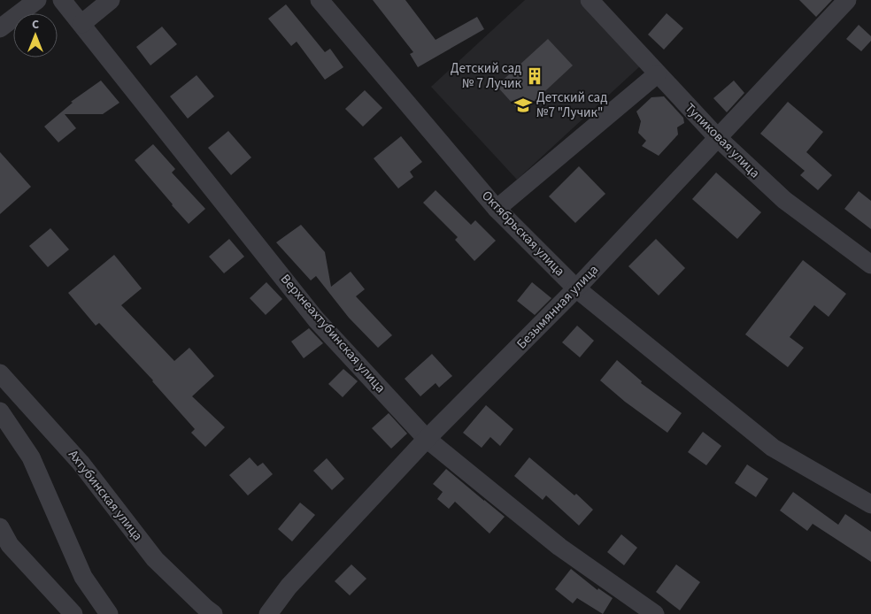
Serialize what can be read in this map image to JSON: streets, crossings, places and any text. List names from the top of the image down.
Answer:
{
  "streets": {
    "street": [
      "Тупиковая улица",
      "Октябрьская улица",
      "Безымянная улица",
      "Верхнеахтубинская улица",
      "Ахтубинская улица"
    ]
  },
  "crossings": [
    ["Тупиковая улица", "Безымянная улица"],
    ["Октябрьская улица", "Безымянная улица"],
    ["Безымянная улица", "Верхнеахтубинская улица"]
  ],
  "places": {
    "building": ["Детский сад № 7 Лучик"],
    "school or university": ["Детский сад №7 \"Лучик\""]
  },
  "north": "top"
}
